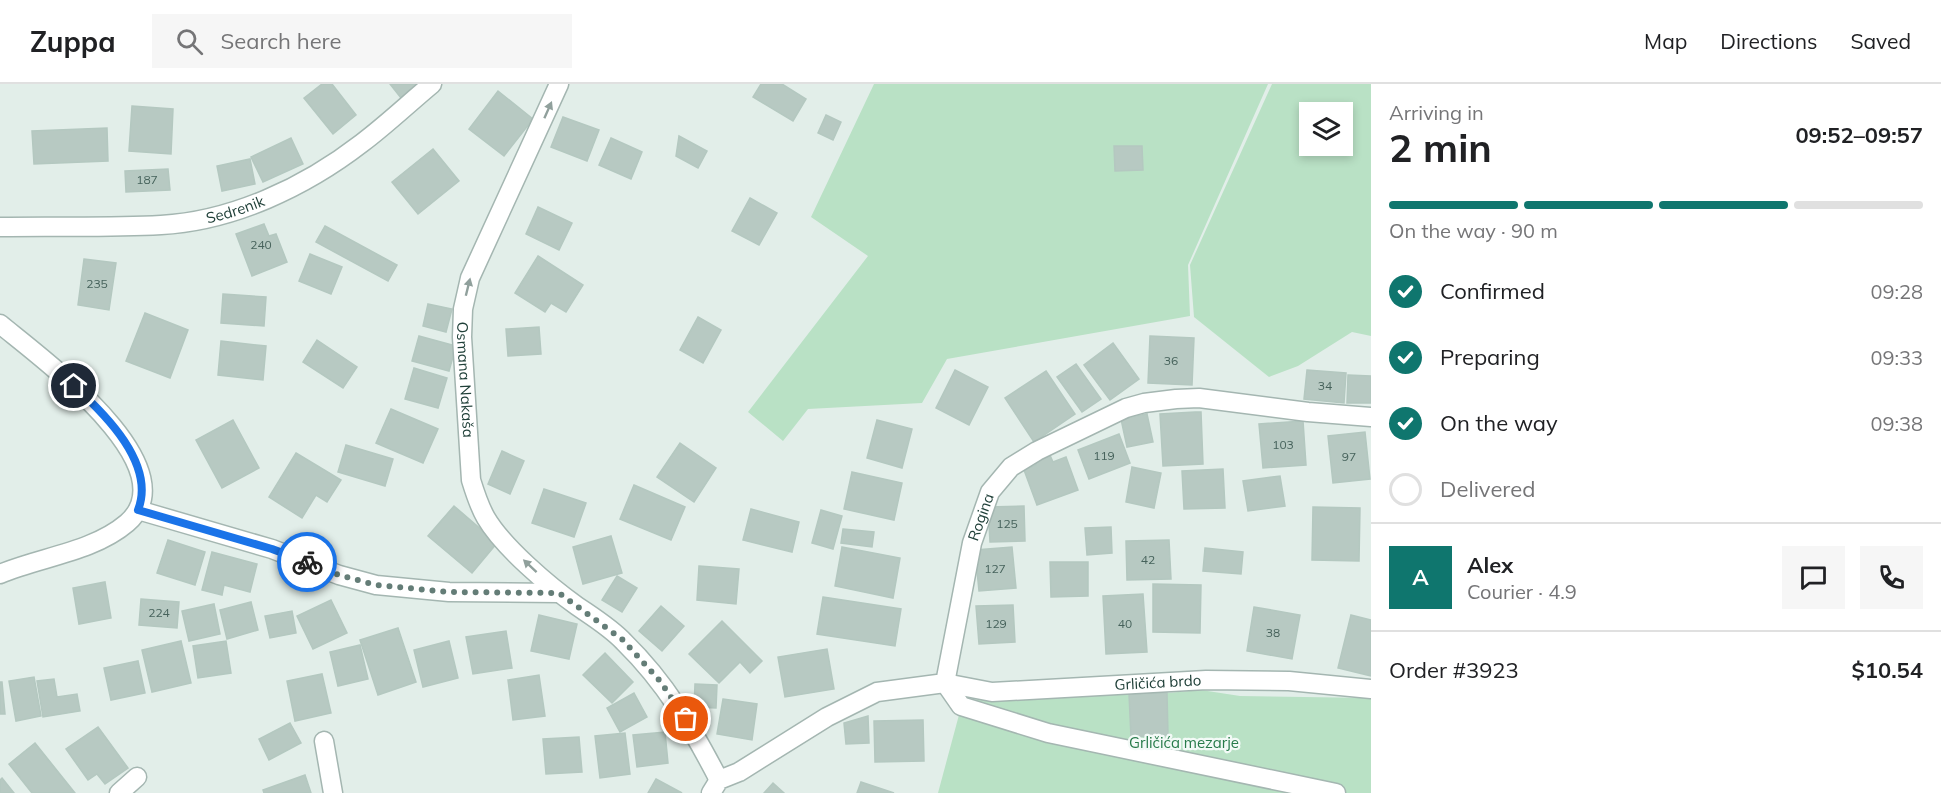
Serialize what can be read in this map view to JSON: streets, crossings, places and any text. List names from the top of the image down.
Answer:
{
  "streets": {
    "street": [
      "Sedrenik",
      "Osmana Nakaša",
      "Rogina",
      "Grličića brdo"
    ]
  },
  "crossings": [
    ["Rogina", "Grličića brdo"]
  ],
  "one_way": ["Osmana Nakaša"],
  "parks": ["Grličića mezarje"],
  "house_numbers": [
    "187",
    "240",
    "235",
    "36",
    "34",
    "103",
    "119",
    "97",
    "125",
    "42",
    "127",
    "224",
    "129",
    "40",
    "38"
  ],
  "page": {
    "header": "Zuppa",
    "search": "Search here",
    "nav": ["Map", "Directions", "Saved"],
    "heading": ["2 min", "Arriving in", "09:52–09:57"],
    "panel": [
      "Alex",
      "Courier · 4.9",
      "Order #3923",
      "$10.54"
    ],
    "bar": "On the way · 90 m",
    "list": [
      ["Confirmed", "09:28"],
      ["Preparing", "09:33"],
      ["On the way", "09:38"],
      "Delivered"
    ],
    "round": "A"
  }
}
